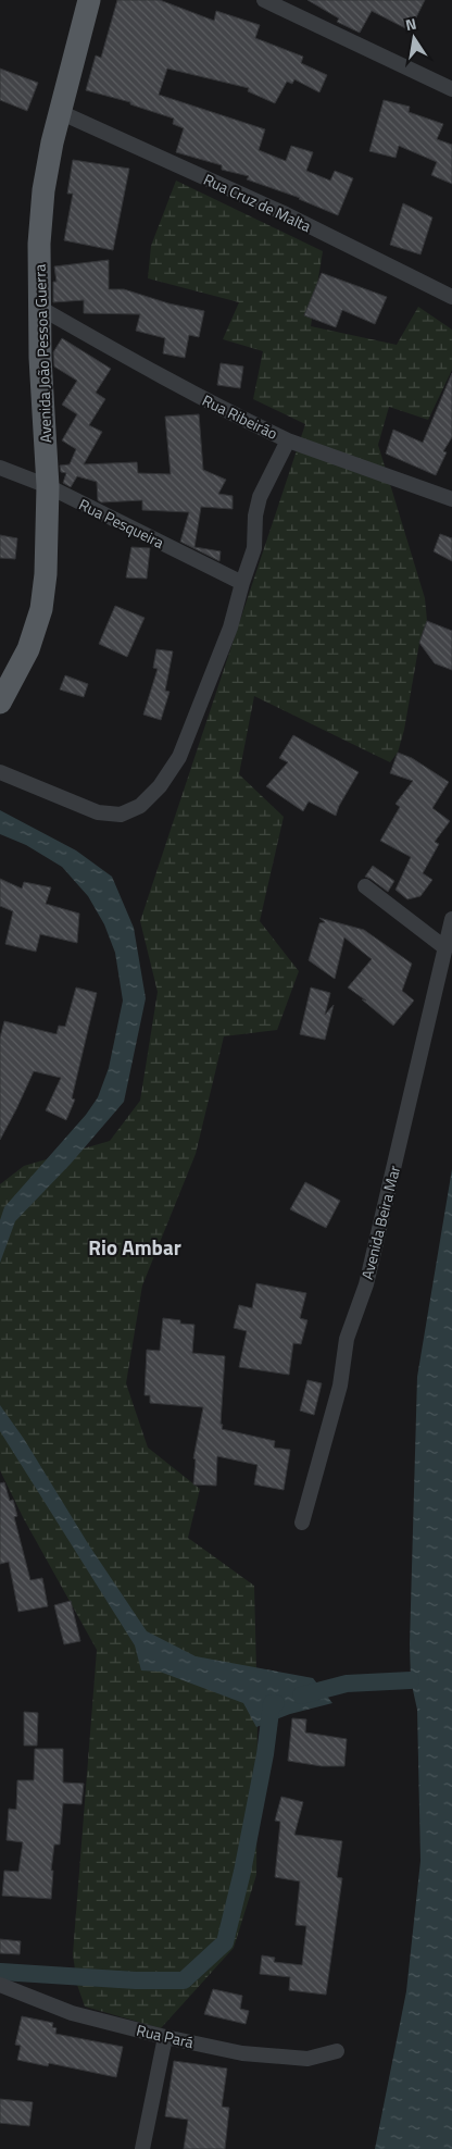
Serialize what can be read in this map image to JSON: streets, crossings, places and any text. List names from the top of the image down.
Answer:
{
  "streets": {
    "main road": ["Avenida João Pessoa Guerra"],
    "street": [
      "Rua Cruz de Malta",
      "Rua Ribeirão",
      "Rua Pesqueira",
      "Avenida Beira Mar",
      "Rua Pará"
    ]
  },
  "crossings": [
    ["Rua Cruz de Malta", "Avenida João Pessoa Guerra"],
    ["Avenida João Pessoa Guerra", "Rua Ribeirão"],
    ["Avenida João Pessoa Guerra", "Rua Pesqueira"]
  ],
  "districts": ["Rio Ambar"],
  "north": "top"
}
